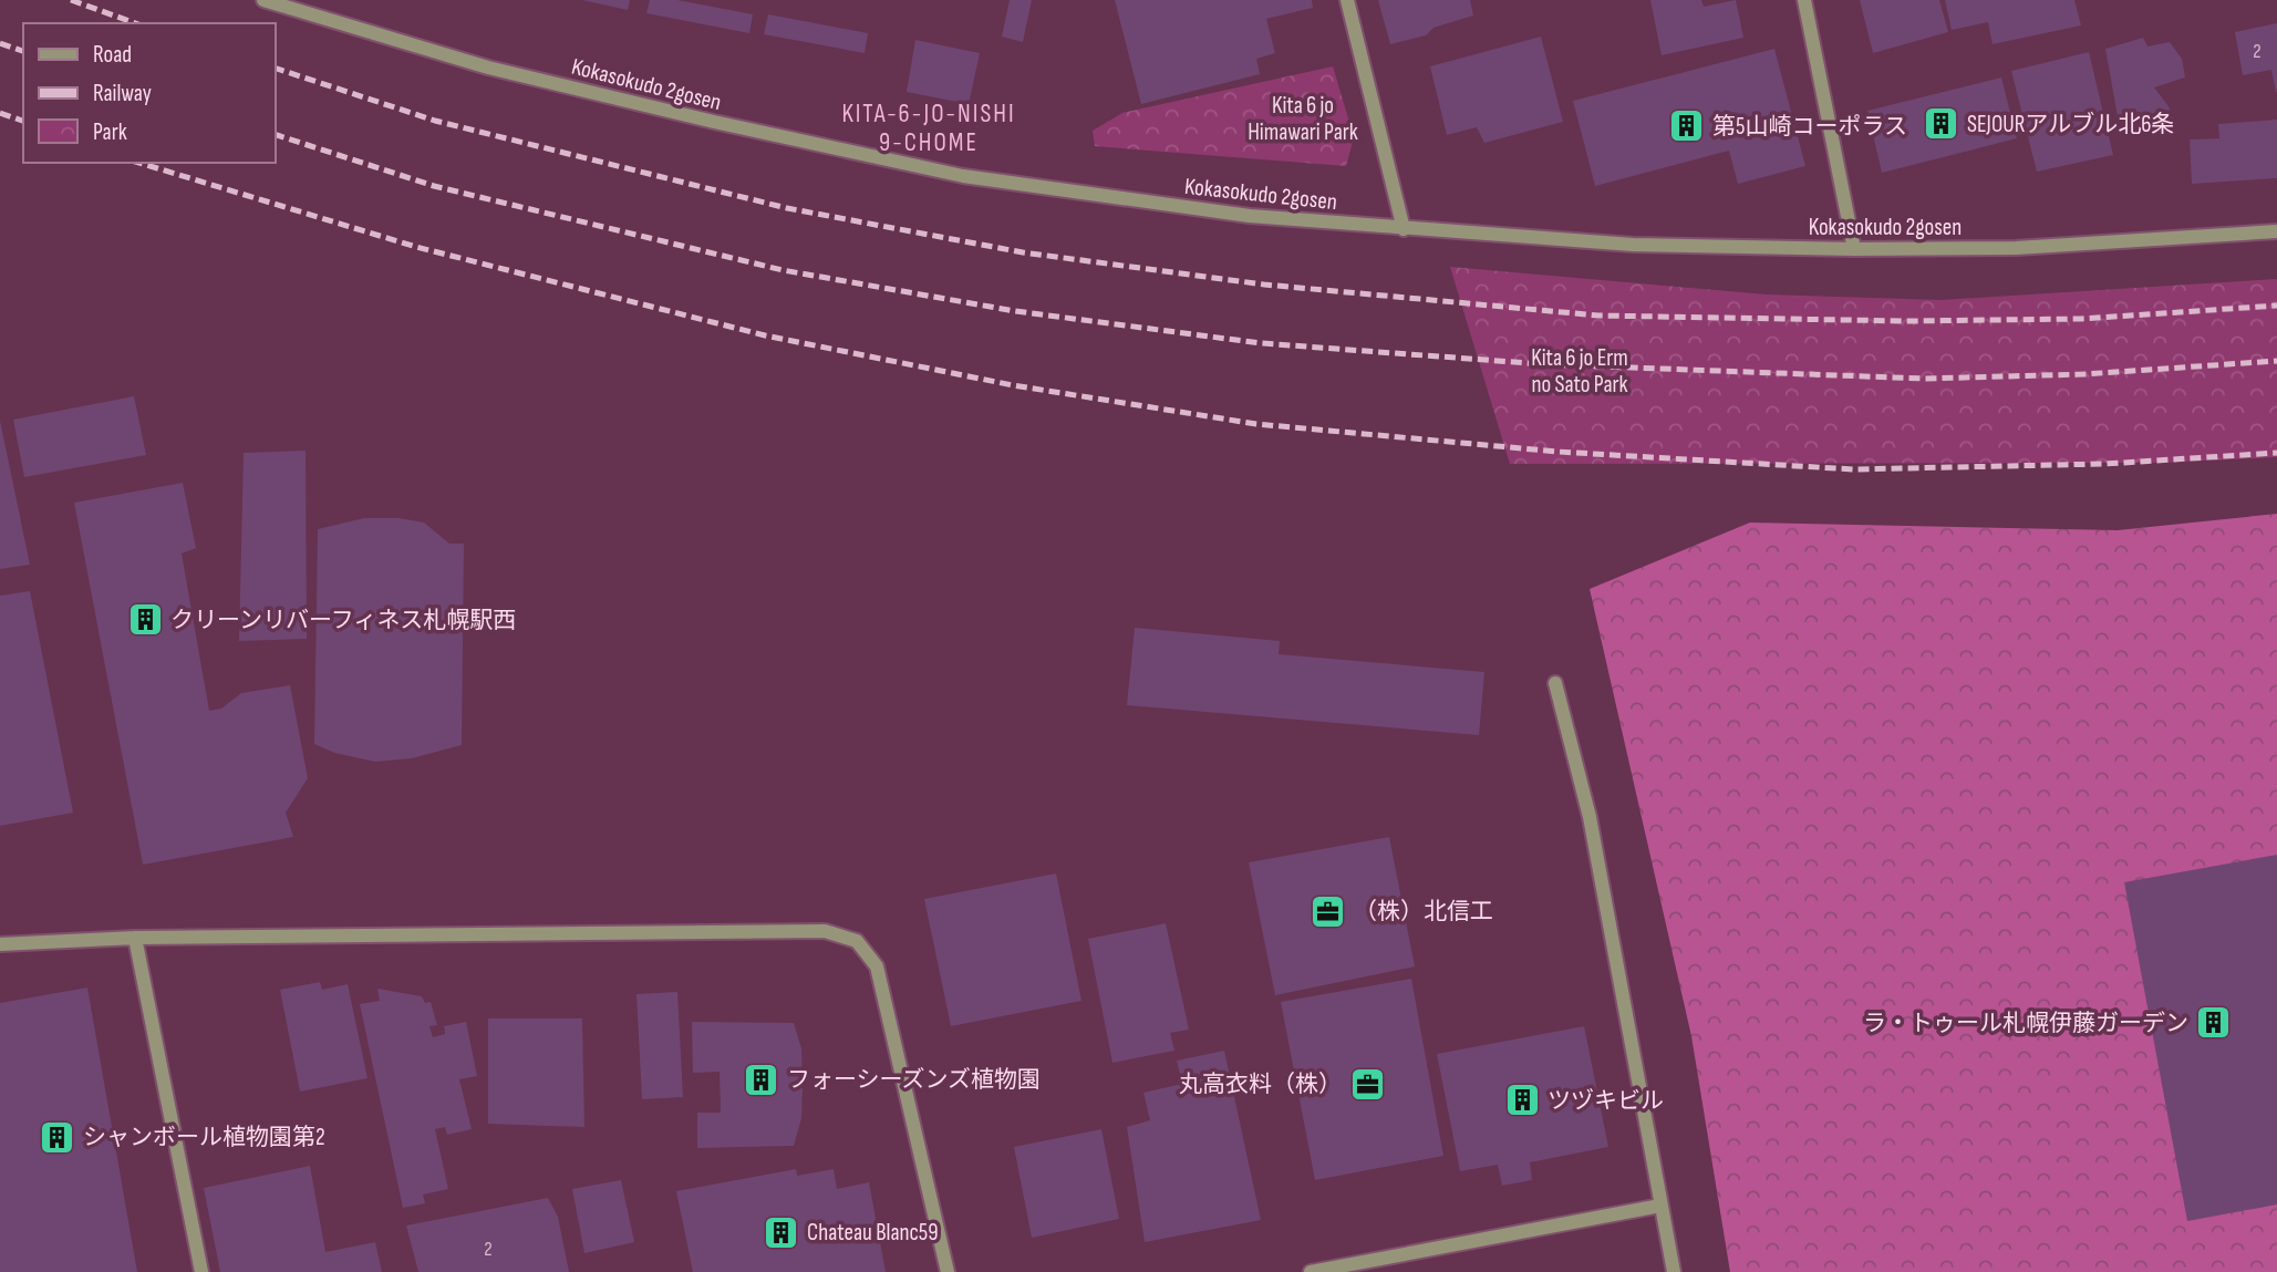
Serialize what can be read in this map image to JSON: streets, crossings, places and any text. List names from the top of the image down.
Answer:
{
  "streets": {
    "street": ["Kokasokudo 2gosen"]
  },
  "districts": ["KITA-6-JO-NISHI 9-CHOME"],
  "parks": ["Kita 6 jo Himawari Park", "Kita 6 jo Erm no Sato Park"],
  "places": {
    "building": [
      "SEJOURアルブル北6条",
      "第5山崎コーポラス",
      "クリーンリバーフィネス札幌駅西",
      "ラ・トゥール札幌伊藤ガーデン",
      "フォーシーズンズ植物園",
      "ツヅキビル",
      "シャンボール植物園第2",
      "Chateau Blanc59"
    ],
    "office": ["（株）北信工", "丸高衣料（株）"]
  },
  "house_numbers": ["2", "2"],
  "legend": ["Road", "Railway", "Park"]
}
